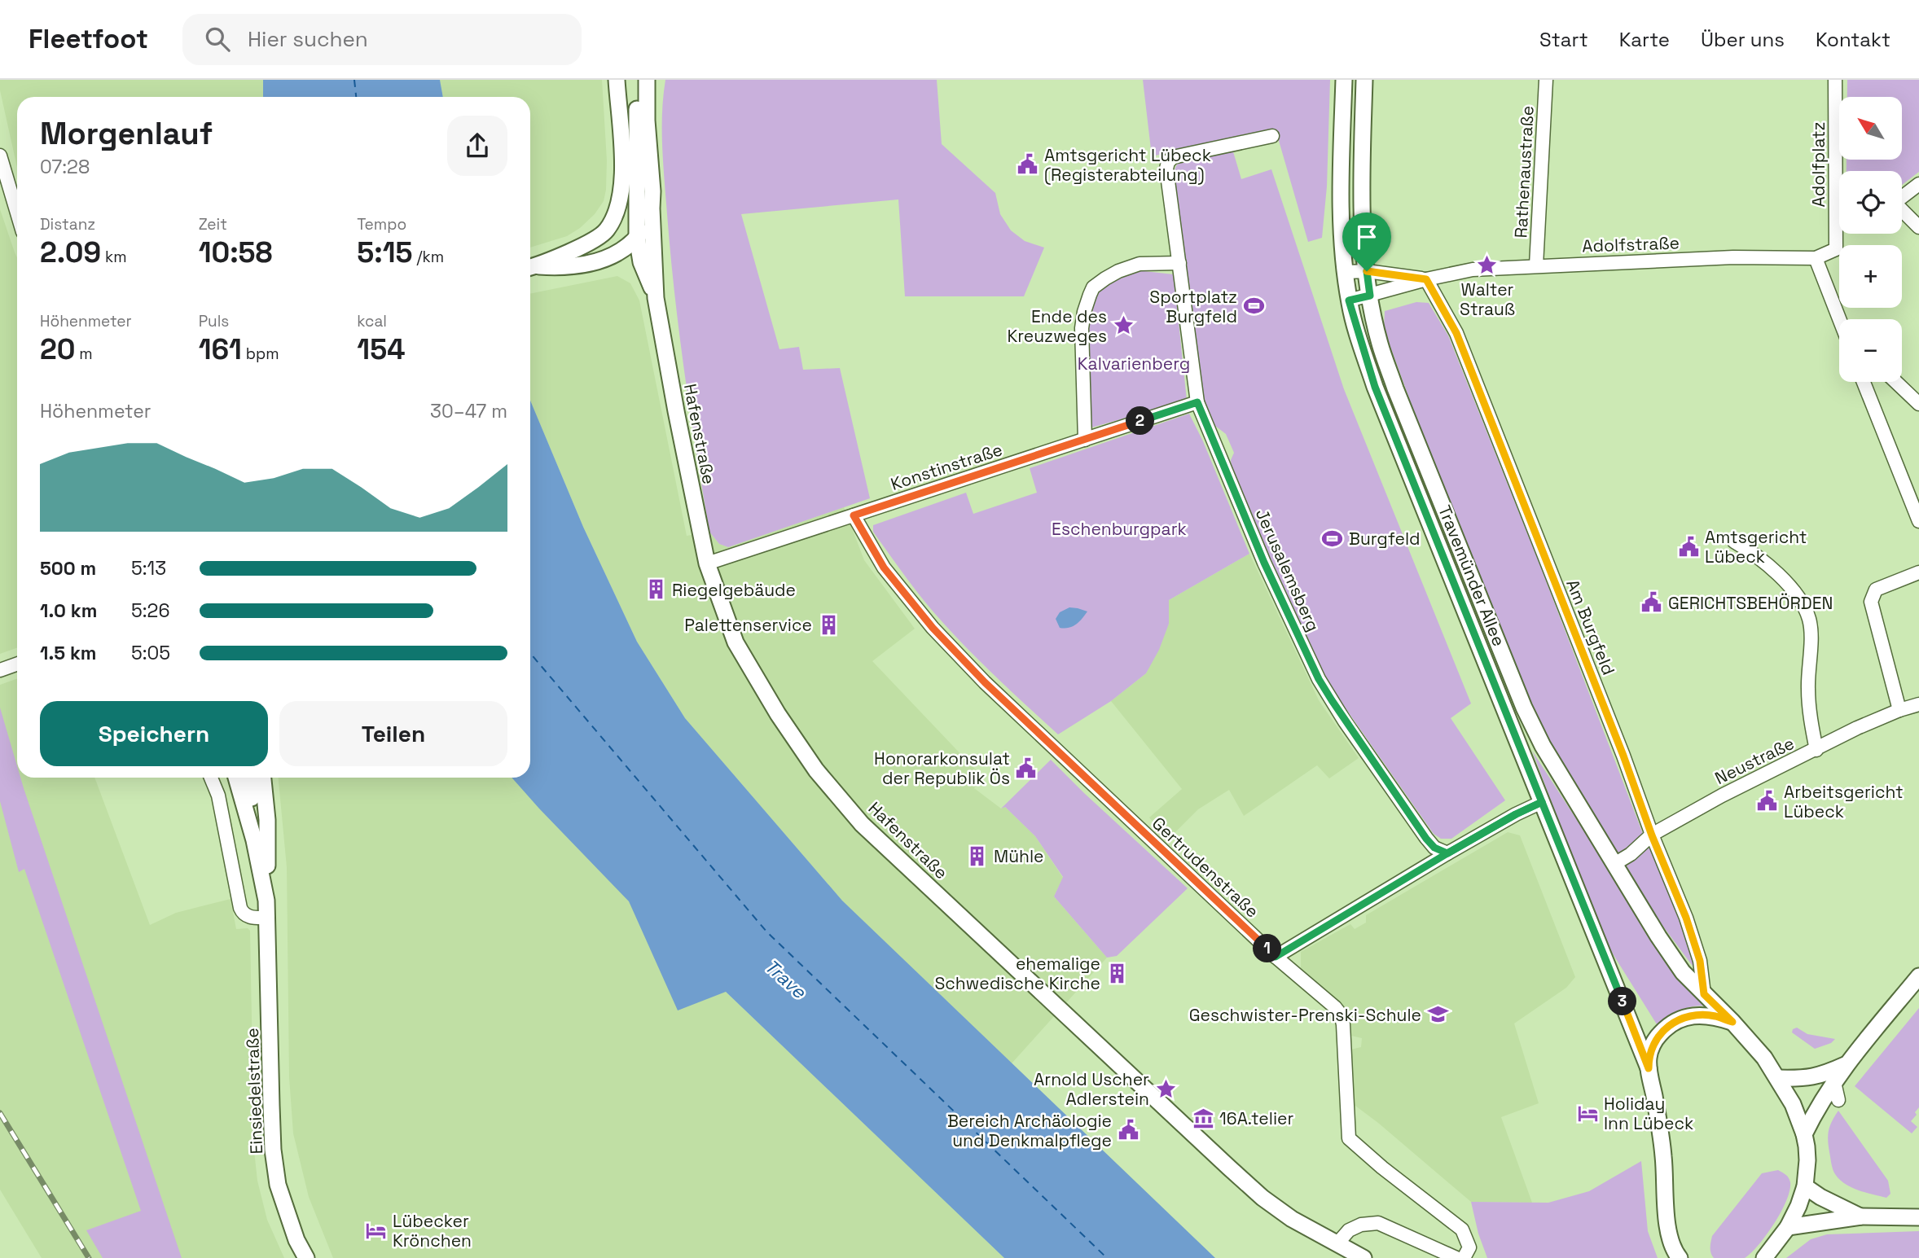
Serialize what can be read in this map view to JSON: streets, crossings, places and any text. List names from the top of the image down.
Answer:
{
  "streets": {
    "main road": ["Hafenstraße", "Travemünder Allee", "Einsiedelstraße"],
    "street": [
      "Adolfplatz",
      "Rathenaustraße",
      "Adolfstraße",
      "Konstinstraße",
      "Jerusalemsberg",
      "Am Burgfeld",
      "Neustraße",
      "Gertrudenstraße"
    ]
  },
  "crossings": [
    ["Adolfplatz", "Adolfstraße"],
    ["Rathenaustraße", "Adolfstraße"],
    ["Adolfstraße", "Travemünder Allee"],
    ["Adolfstraße", "Am Burgfeld"],
    ["Hafenstraße", "Konstinstraße"],
    ["Konstinstraße", "Jerusalemsberg"],
    ["Konstinstraße", "Gertrudenstraße"],
    ["Travemünder Allee", "Am Burgfeld"],
    ["Travemünder Allee", "Neustraße"],
    ["Am Burgfeld", "Neustraße"]
  ],
  "water": ["Trave"],
  "parks": ["Kalvarienberg", "Eschenburgpark"],
  "places": {
    "public building": [
      "Amtsgericht Lübeck (Registerabteilung)",
      "Amtsgericht Lübeck",
      "GERICHTSBEHÖRDEN",
      "Honorarkonsulat der Republik Ös",
      "Arbeitsgericht Lübeck",
      "Bereich Archäologie und Denkmalpflege"
    ],
    "place": ["Walter Strauß", "Ende des Kreuzweges", "Arnold Uscher Adlerstein"],
    "sports": ["Sportplatz Burgfeld", "Burgfeld"],
    "building": [
      "Riegelgebäude",
      "Palettenservice",
      "Mühle",
      "ehemalige Schwedische Kirche"
    ],
    "school or university": ["Geschwister-Prenski-Schule"],
    "hotel": ["Holiday Inn Lübeck", "Lübecker Krönchen"],
    "museum": ["16A.telier"]
  },
  "north": "top left",
  "page": {
    "header": "Fleetfoot",
    "search": "Hier suchen",
    "nav": [
      "Start",
      "Karte",
      "Über uns",
      "Kontakt"
    ],
    "map_buttons": ["+", "−"],
    "heading": ["Morgenlauf", "07:28"],
    "stats": [
      ["Distanz", "2.09 km"],
      ["Zeit", "10:58"],
      ["Tempo", "5:15 /km"],
      ["Höhenmeter", "20 m"],
      ["Puls", "161 bpm"],
      ["kcal", "154"]
    ],
    "chart": ["Höhenmeter", "30–47 m"],
    "pins": ["2", "1", "3"],
    "list": [
      {
        "name": "500 m",
        "note": "5:13"
      },
      {
        "name": "1.0 km",
        "note": "5:26"
      },
      {
        "name": "1.5 km",
        "note": "5:05"
      }
    ],
    "buttons": ["Speichern", "Teilen"]
  }
}
